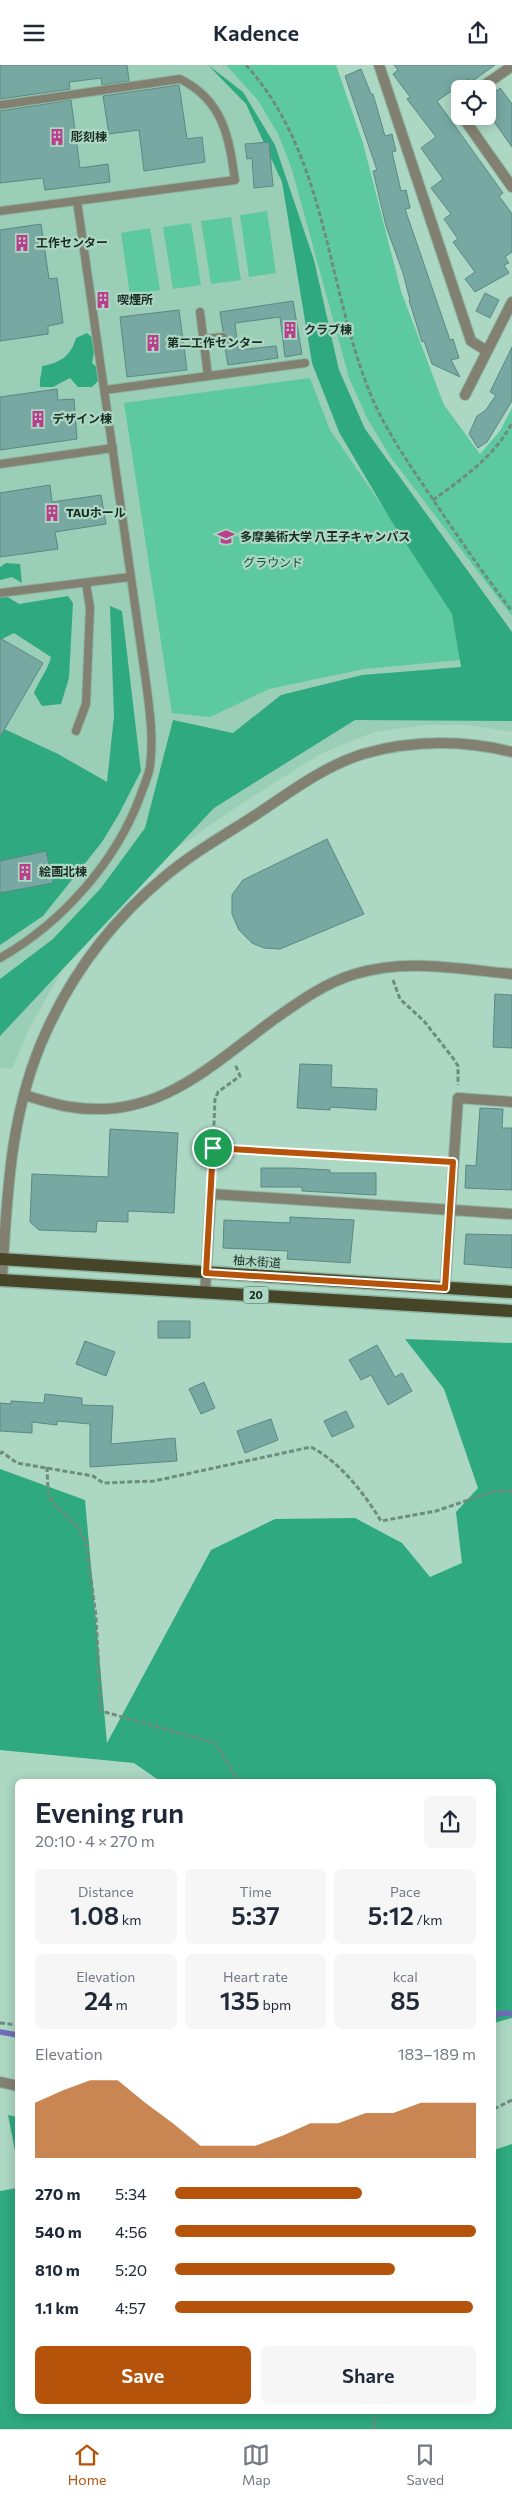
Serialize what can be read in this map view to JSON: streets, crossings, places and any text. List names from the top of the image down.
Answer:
{
  "streets": {
    "main road": ["柚木街道", "20"]
  },
  "parks": ["グラウンド"],
  "places": {
    "building": [
      "彫刻棟",
      "工作センター",
      "喫煙所",
      "クラブ棟",
      "第二工作センター",
      "デザイン棟",
      "TAUホール",
      "絵画北棟"
    ],
    "school or university": ["多摩美術大学 八王子キャンパス"]
  },
  "page": {
    "header": "Kadence",
    "heading": ["Evening run", "20:10 · 4 × 270 m"],
    "stats": [
      ["Distance", "1.08 km"],
      ["Time", "5:37"],
      ["Pace", "5:12 /km"],
      ["Elevation", "24 m"],
      ["Heart rate", "135 bpm"],
      ["kcal", "85"]
    ],
    "chart": ["Elevation", "183–189 m"],
    "list": [
      {
        "name": "270 m",
        "note": "5:34"
      },
      {
        "name": "540 m",
        "note": "4:56"
      },
      {
        "name": "810 m",
        "note": "5:20"
      },
      {
        "name": "1.1 km",
        "note": "4:57"
      }
    ],
    "buttons": ["Save", "Share"],
    "tabs": ["Home", "Map", "Saved"]
  }
}
